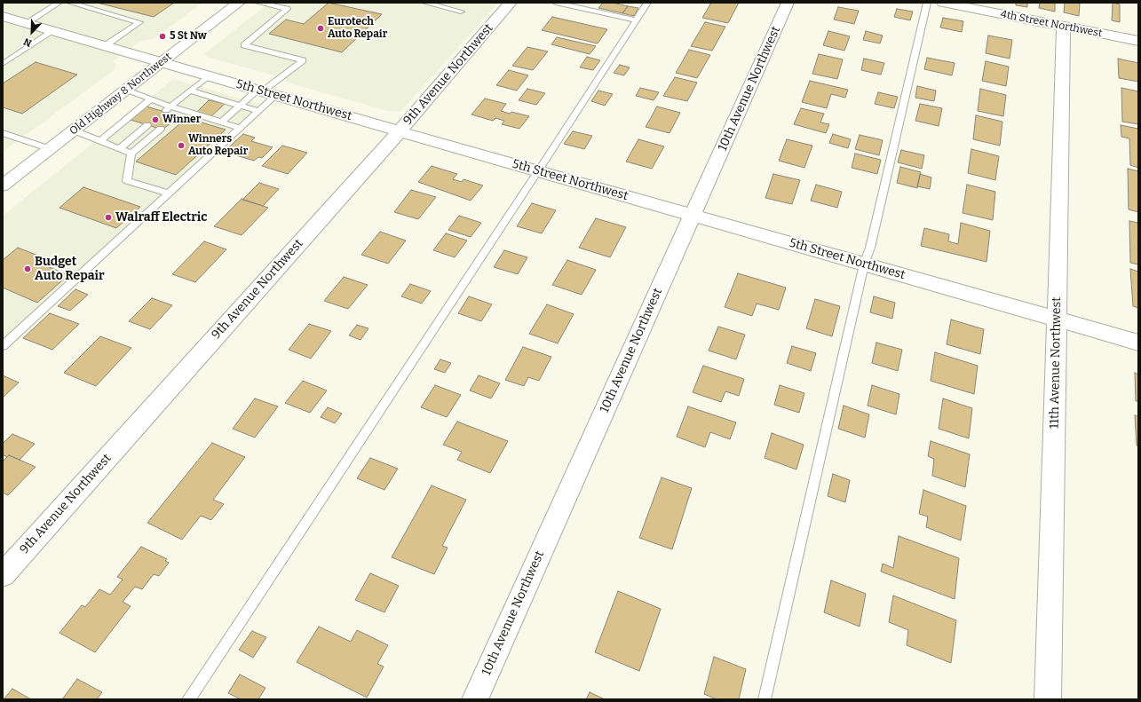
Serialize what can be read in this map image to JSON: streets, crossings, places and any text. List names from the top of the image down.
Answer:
{
  "streets": {
    "street": [
      "4th Street Northwest",
      "9th Avenue Northwest",
      "10th Avenue Northwest",
      "Old Highway 8 Northwest",
      "5th Street Northwest",
      "11th Avenue Northwest"
    ]
  },
  "crossings": [
    ["4th Street Northwest", "11th Avenue Northwest"],
    ["9th Avenue Northwest", "5th Street Northwest"],
    ["10th Avenue Northwest", "5th Street Northwest"],
    ["Old Highway 8 Northwest", "5th Street Northwest"],
    ["5th Street Northwest", "11th Avenue Northwest"]
  ],
  "places": [
    "Eurotech Auto Repair",
    "5 St Nw",
    "Winner",
    "Winners Auto Repair",
    "Walraff Electric",
    "Budget Auto Repair"
  ],
  "north": "bottom left"
}
